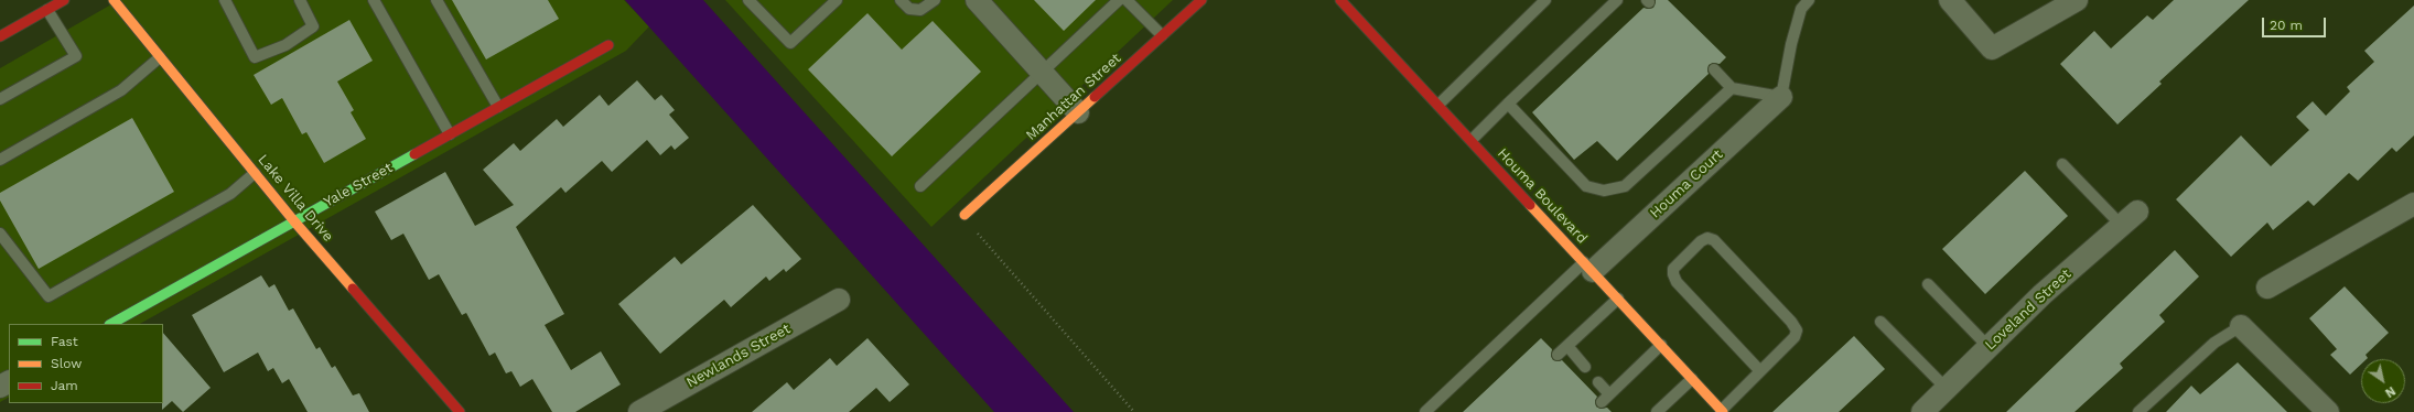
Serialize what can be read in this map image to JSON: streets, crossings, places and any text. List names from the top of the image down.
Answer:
{
  "streets": {
    "street": [
      "Manhattan Street",
      "Houma Court",
      "Yale Street",
      "Houma Boulevard",
      "Lake Villa Drive",
      "Loveland Street",
      "Newlands Street"
    ]
  },
  "crossings": [
    ["Houma Court", "Houma Boulevard"],
    ["Yale Street", "Lake Villa Drive"]
  ],
  "legend": ["Fast", "Slow", "Jam"],
  "scale_bar": "20 m",
  "north": "bottom right"
}
